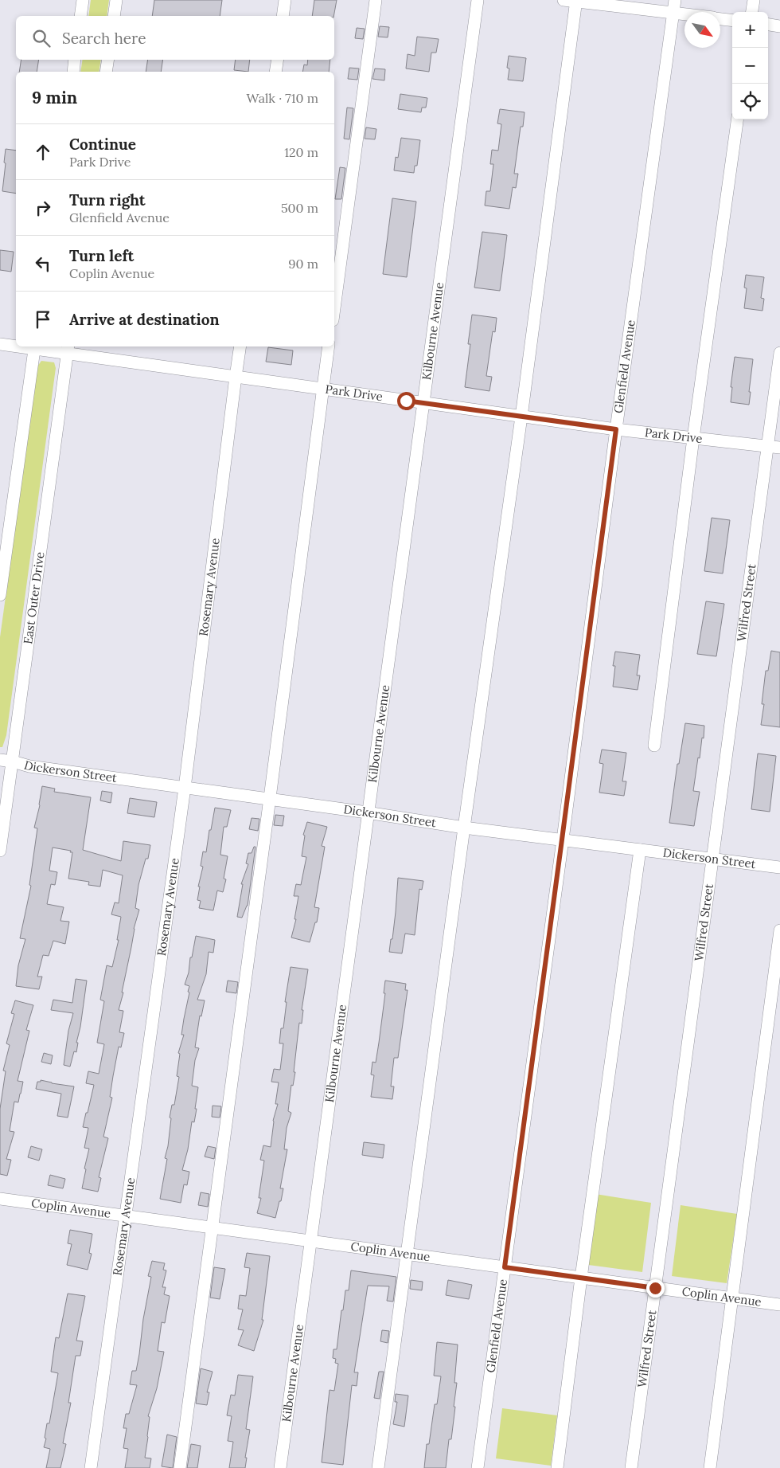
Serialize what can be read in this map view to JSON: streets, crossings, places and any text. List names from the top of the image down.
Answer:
{
  "streets": {
    "street": [
      "Kilbourne Avenue",
      "Glenfield Avenue",
      "Park Drive",
      "Rosemary Avenue",
      "East Outer Drive",
      "Wilfred Street",
      "Dickerson Street",
      "Coplin Avenue"
    ]
  },
  "crossings": [
    ["Kilbourne Avenue", "Park Drive"],
    ["Kilbourne Avenue", "Dickerson Street"],
    ["Kilbourne Avenue", "Coplin Avenue"],
    ["Glenfield Avenue", "Park Drive"],
    ["Glenfield Avenue", "Dickerson Street"],
    ["Glenfield Avenue", "Coplin Avenue"],
    ["Park Drive", "Rosemary Avenue"],
    ["Park Drive", "East Outer Drive"],
    ["Park Drive", "Wilfred Street"],
    ["Rosemary Avenue", "Dickerson Street"],
    ["Rosemary Avenue", "Coplin Avenue"],
    ["East Outer Drive", "Dickerson Street"],
    ["Wilfred Street", "Dickerson Street"],
    ["Wilfred Street", "Coplin Avenue"]
  ],
  "north": "bottom right",
  "page": {
    "map_buttons": ["+", "−"],
    "search": "Search here",
    "heading": ["9 min", "Walk · 710 m"],
    "list": [
      ["Continue", "Park Drive", "120 m"],
      ["Turn right", "Glenfield Avenue", "500 m"],
      ["Turn left", "Coplin Avenue", "90 m"],
      "Arrive at destination"
    ]
  }
}
